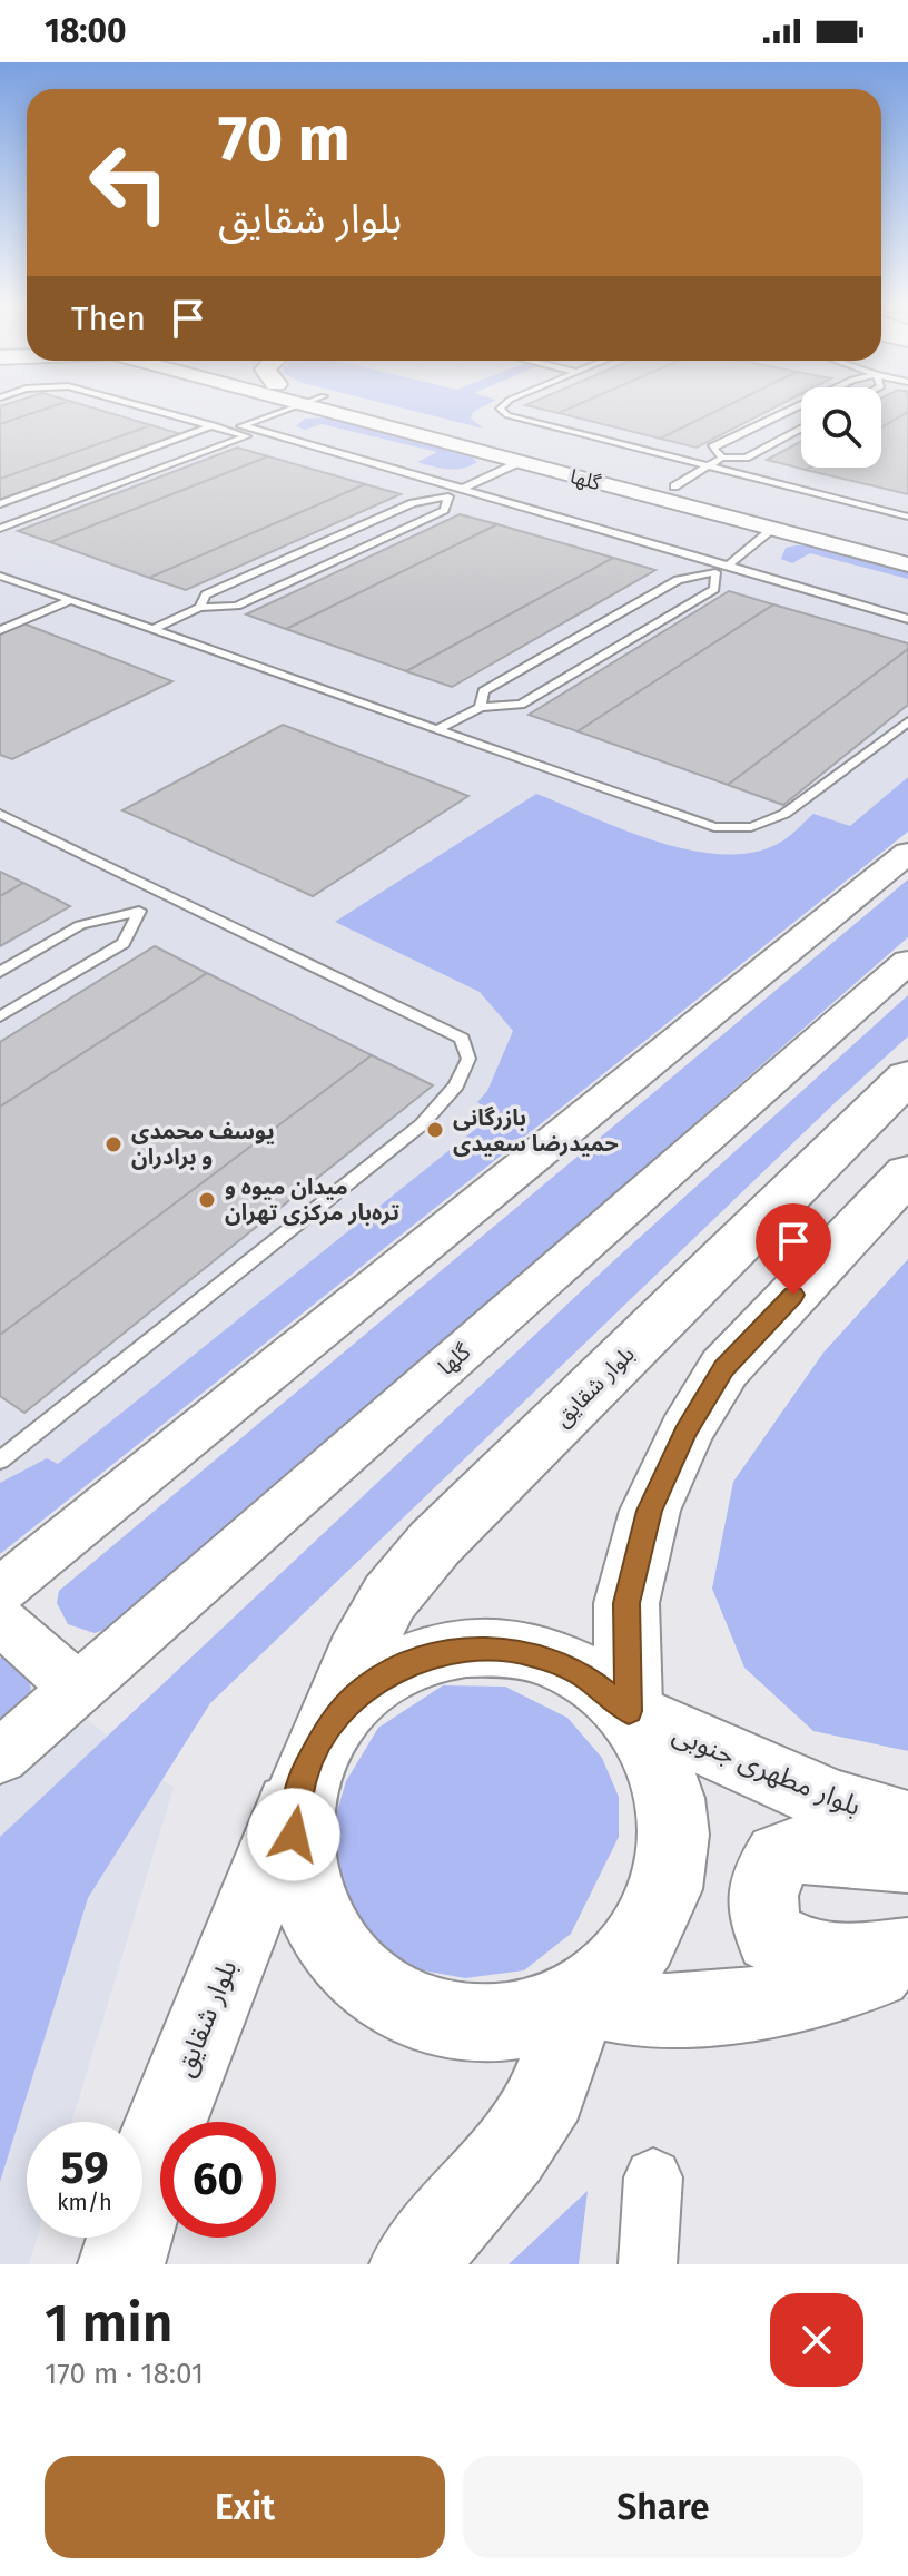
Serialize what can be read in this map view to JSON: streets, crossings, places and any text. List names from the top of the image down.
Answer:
{
  "streets": {
    "main road": ["بلوار شقایق", "بلوار مطهری جنوبی"],
    "street": ["گلها"]
  },
  "places": ["بازرگانی حمیدرضا سعیدی", "یوسف محمدی و برادران", "میدان میوه و تره‌بار مرکزی تهران"],
  "page": {
    "status": "18:00",
    "turn": ["70 m", "بلوار شقایق"],
    "then": "Then",
    "speed": "59 km/h",
    "limit": "60",
    "heading": ["1 min", "170 m · 18:01"],
    "buttons": ["Exit", "Share"]
  }
}
